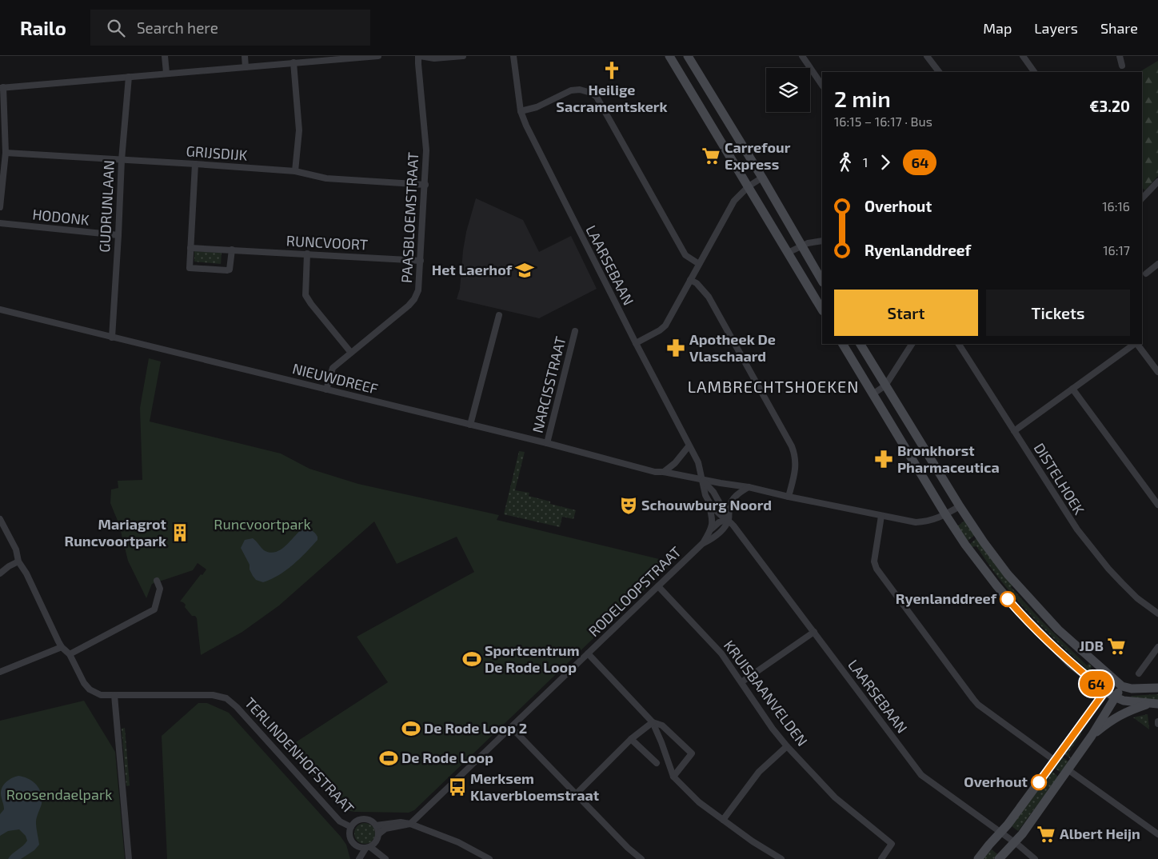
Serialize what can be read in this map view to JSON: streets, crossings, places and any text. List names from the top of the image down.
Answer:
{
  "streets": {
    "street": [
      "GRIJSDIJK",
      "GUDRUNLAAN",
      "HODONK",
      "PAASBLOEMSTRAAT",
      "RUNCVOORT",
      "LAARSEBAAN",
      "NIEUWDREEF",
      "NARCISSTRAAT",
      "DISTELHOEK",
      "RODELOOPSTRAAT",
      "KRUISBAANVELDEN",
      "TERLINDENHOFSTRAAT"
    ]
  },
  "crossings": [
    ["GRIJSDIJK", "GUDRUNLAAN"],
    ["GRIJSDIJK", "PAASBLOEMSTRAAT"],
    ["GUDRUNLAAN", "HODONK"],
    ["GUDRUNLAAN", "NIEUWDREEF"],
    ["PAASBLOEMSTRAAT", "RUNCVOORT"],
    ["PAASBLOEMSTRAAT", "NIEUWDREEF"],
    ["LAARSEBAAN", "NIEUWDREEF"],
    ["LAARSEBAAN", "RODELOOPSTRAAT"],
    ["NIEUWDREEF", "NARCISSTRAAT"],
    ["RODELOOPSTRAAT", "KRUISBAANVELDEN"]
  ],
  "districts": ["LAMBRECHTSHOEKEN"],
  "parks": ["Runcvoortpark", "Roosendaelpark"],
  "places": {
    "church": ["Heilige Sacramentskerk"],
    "supermarket": ["Carrefour Express", "JDB", "Albert Heijn"],
    "school or university": ["Het Laerhof"],
    "pharmacy": ["Apotheek De Vlaschaard", "Bronkhorst Pharmaceutica"],
    "theatre": ["Schouwburg Noord"],
    "building": ["Mariagrot Runcvoortpark"],
    "other": ["Ryenlanddreef", "Overhout"],
    "sports": ["Sportcentrum De Rode Loop", "De Rode Loop 2", "De Rode Loop"],
    "bus stop": ["Merksem Klaverbloemstraat"]
  },
  "lines": ["bus line 64"],
  "page": {
    "header": "Railo",
    "search": "Search here",
    "nav": ["Map", "Layers", "Share"],
    "on_map": "64",
    "heading": ["2 min", "16:15 – 16:17 · Bus", "€3.20"],
    "legs": ["1", "64"],
    "list": [
      {
        "name": "Overhout",
        "value": "16:16"
      },
      {
        "name": "Ryenlanddreef",
        "value": "16:17"
      }
    ],
    "buttons": ["Start", "Tickets"]
  }
}
